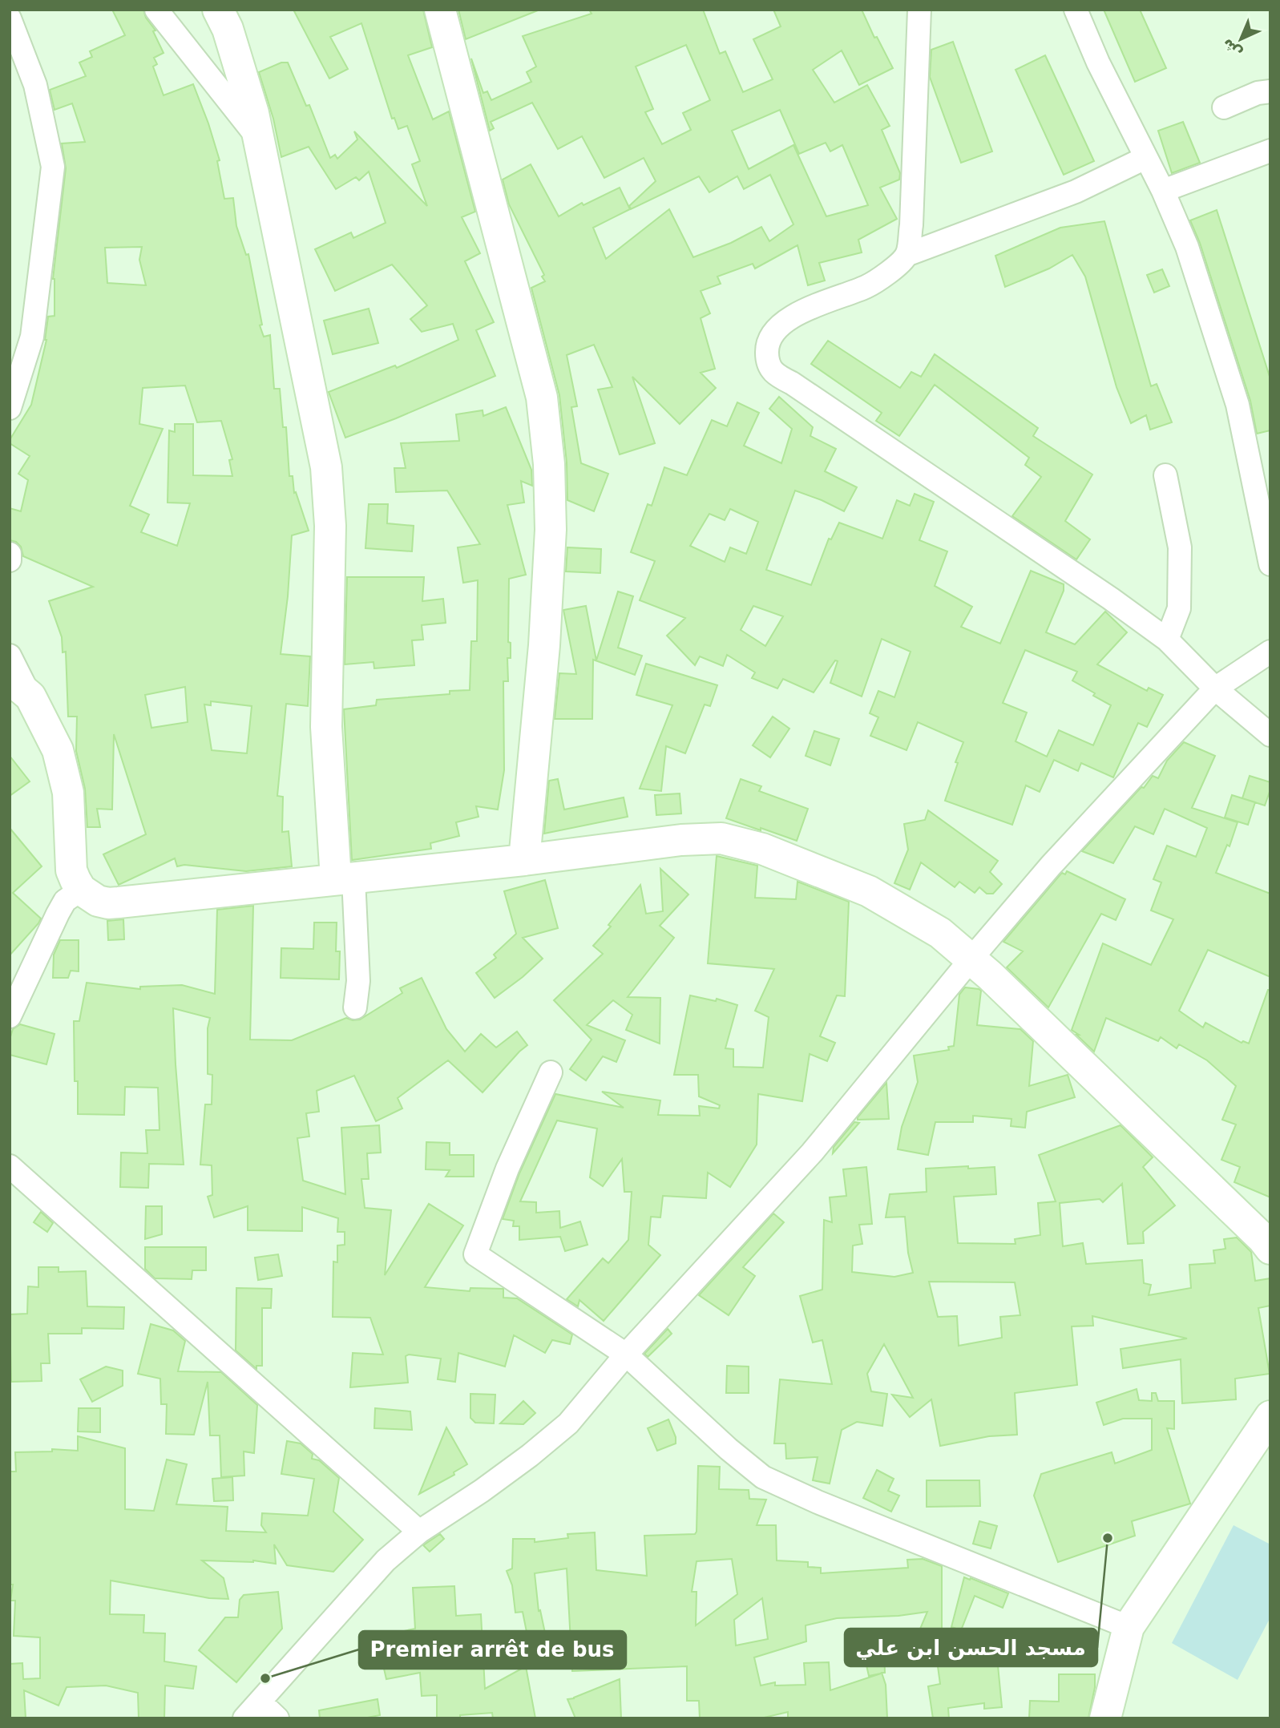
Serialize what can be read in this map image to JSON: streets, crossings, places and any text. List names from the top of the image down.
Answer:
{
  "places": ["مسجد الحسن ابن علي", "Premier arrêt de bus"],
  "north": "bottom left"
}
